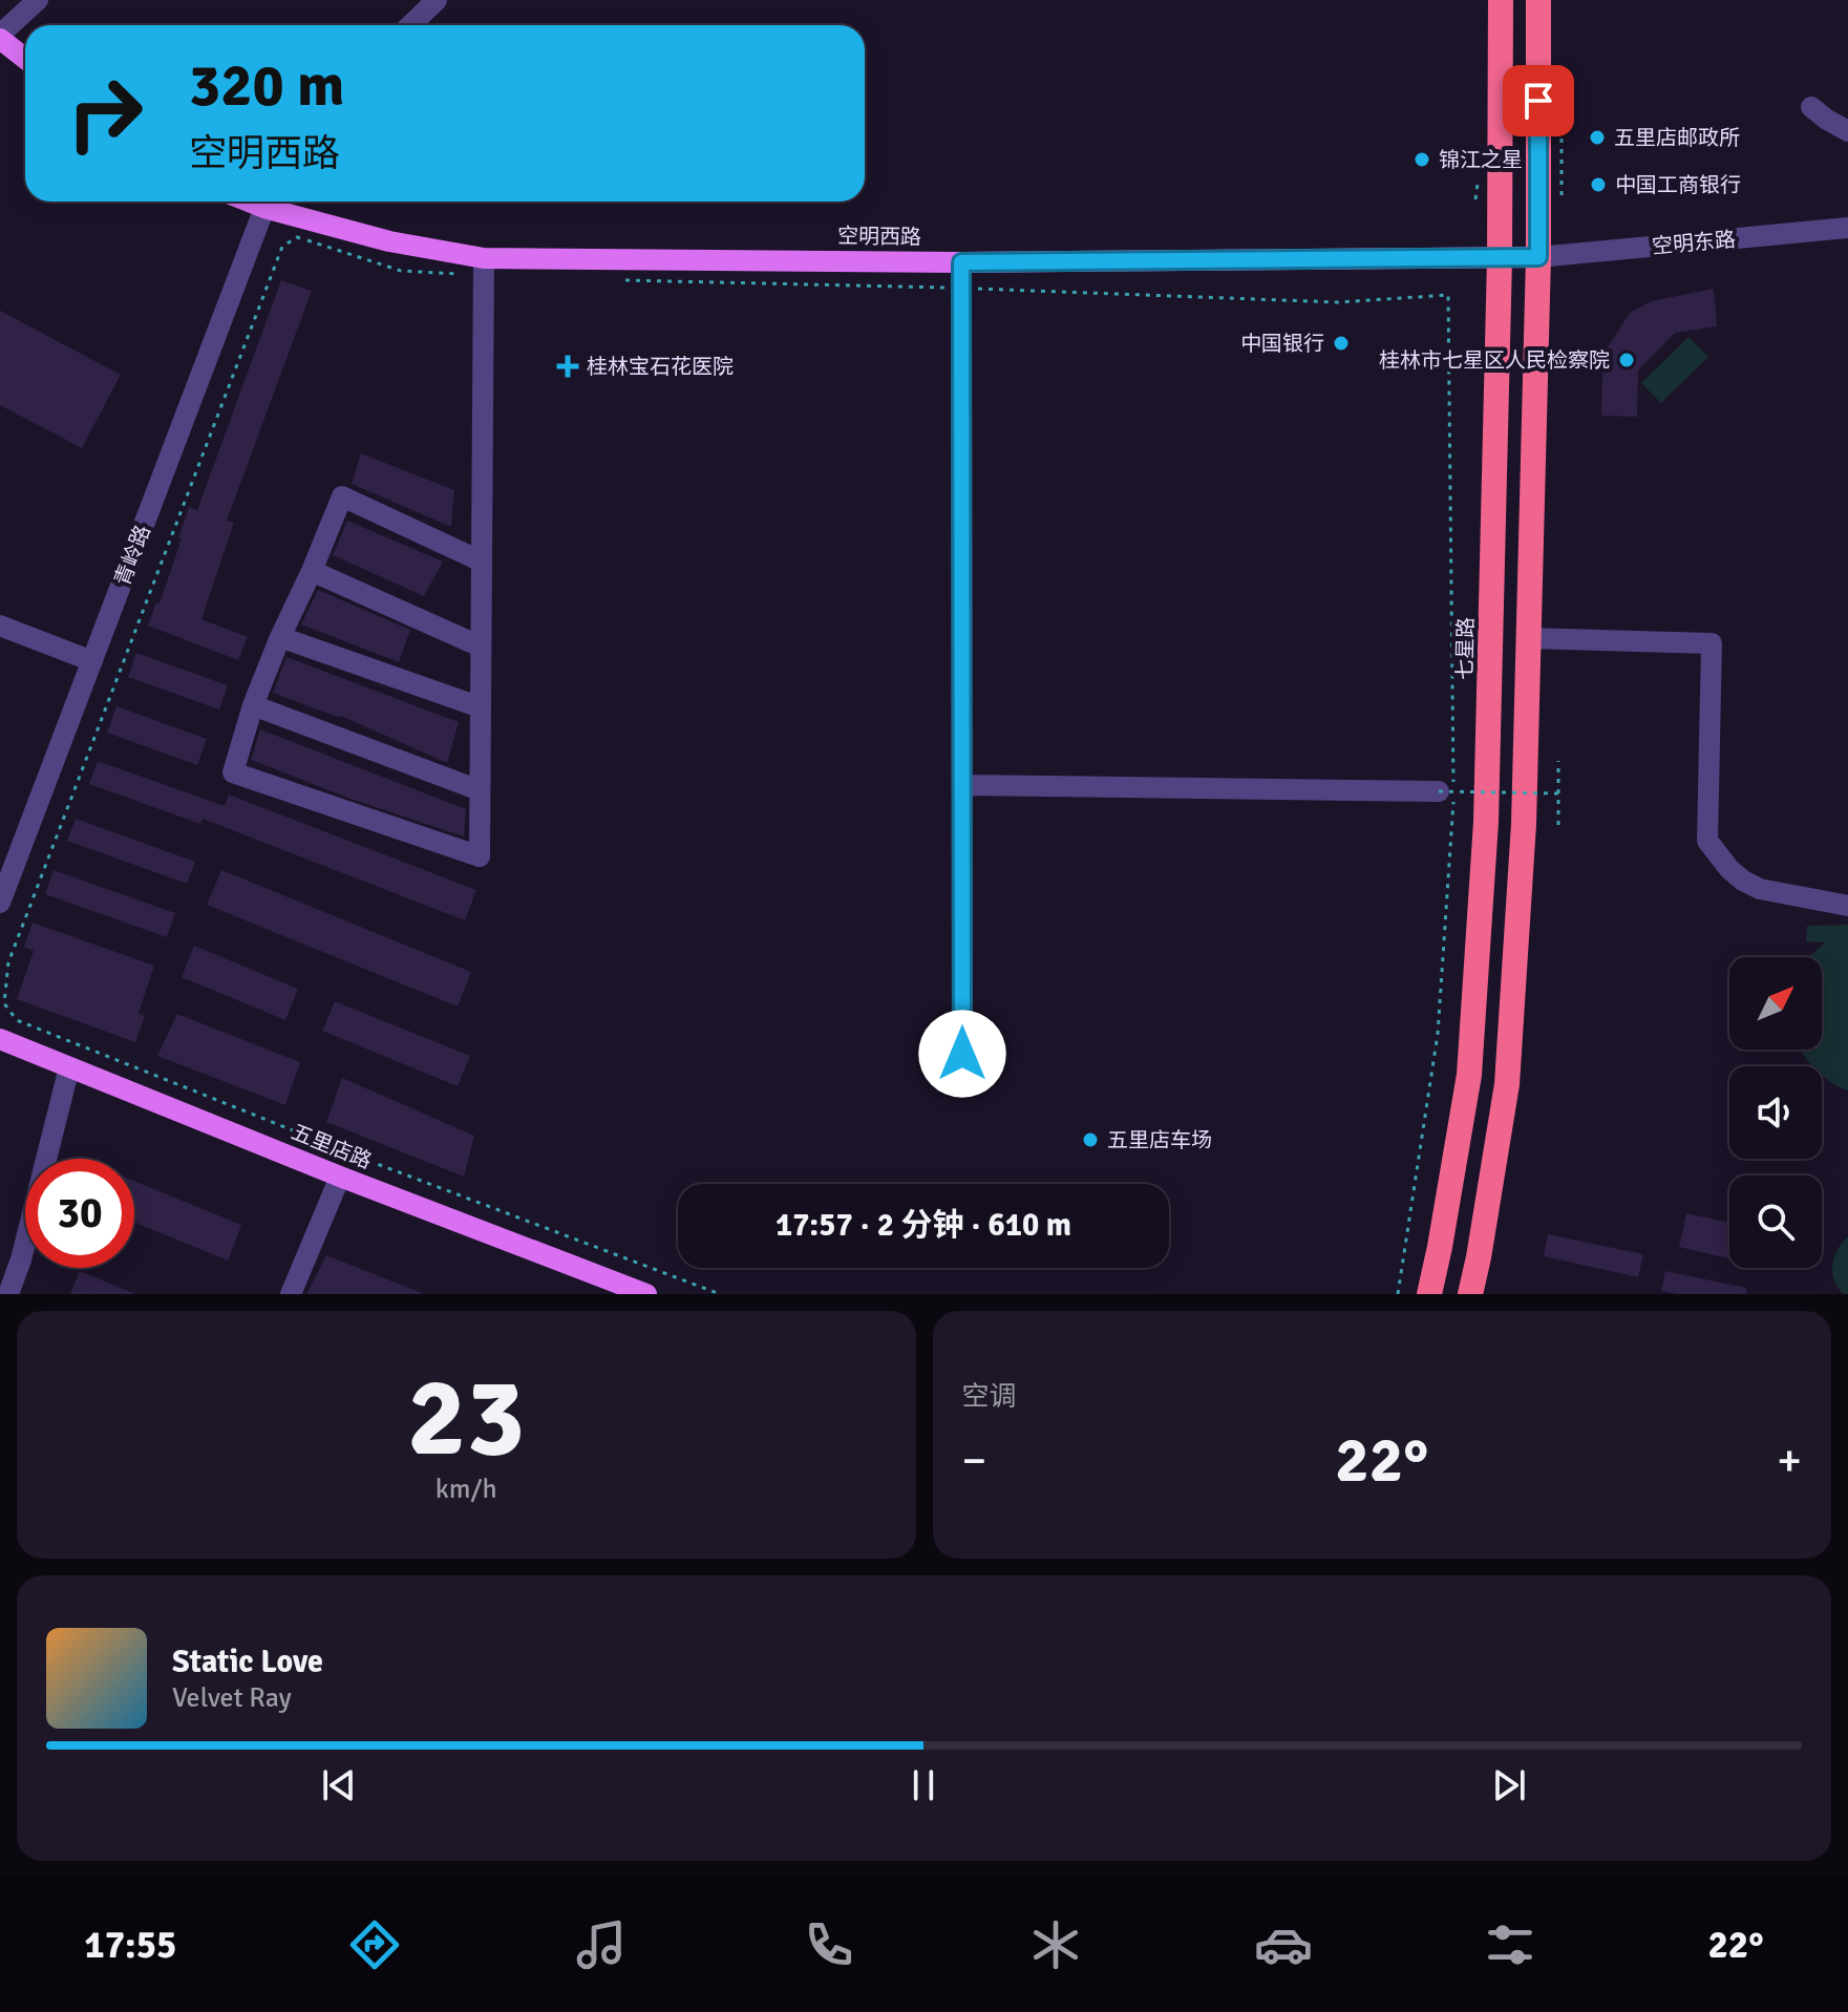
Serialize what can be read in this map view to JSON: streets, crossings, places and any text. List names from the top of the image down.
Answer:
{
  "streets": {
    "highway": ["七星路"],
    "main road": ["空明西路", "五里店路"],
    "street": ["空明东路", "青岭路"]
  },
  "crossings": [
    ["空明西路", "空明东路"],
    ["空明西路", "青岭路"],
    ["空明西路", "七星路"]
  ],
  "places": {
    "other": [
      "五里店邮政所",
      "锦江之星",
      "中国工商银行",
      "中国银行",
      "桂林市七星区人民检察院",
      "五里店车场"
    ],
    "health": ["桂林宝石花医院"]
  },
  "north": "top right",
  "page": {
    "turn": ["320 m", "空明西路"],
    "limit": "30",
    "trip": "17:57 · 2 分钟 · 610 m",
    "tile": [
      ["23", "km/h"],
      "空调"
    ],
    "heat": ["−", "22°", "+"],
    "song": ["Static Love", "Velvet Ray"],
    "tabs": ["17:55", "22°"]
  }
}
